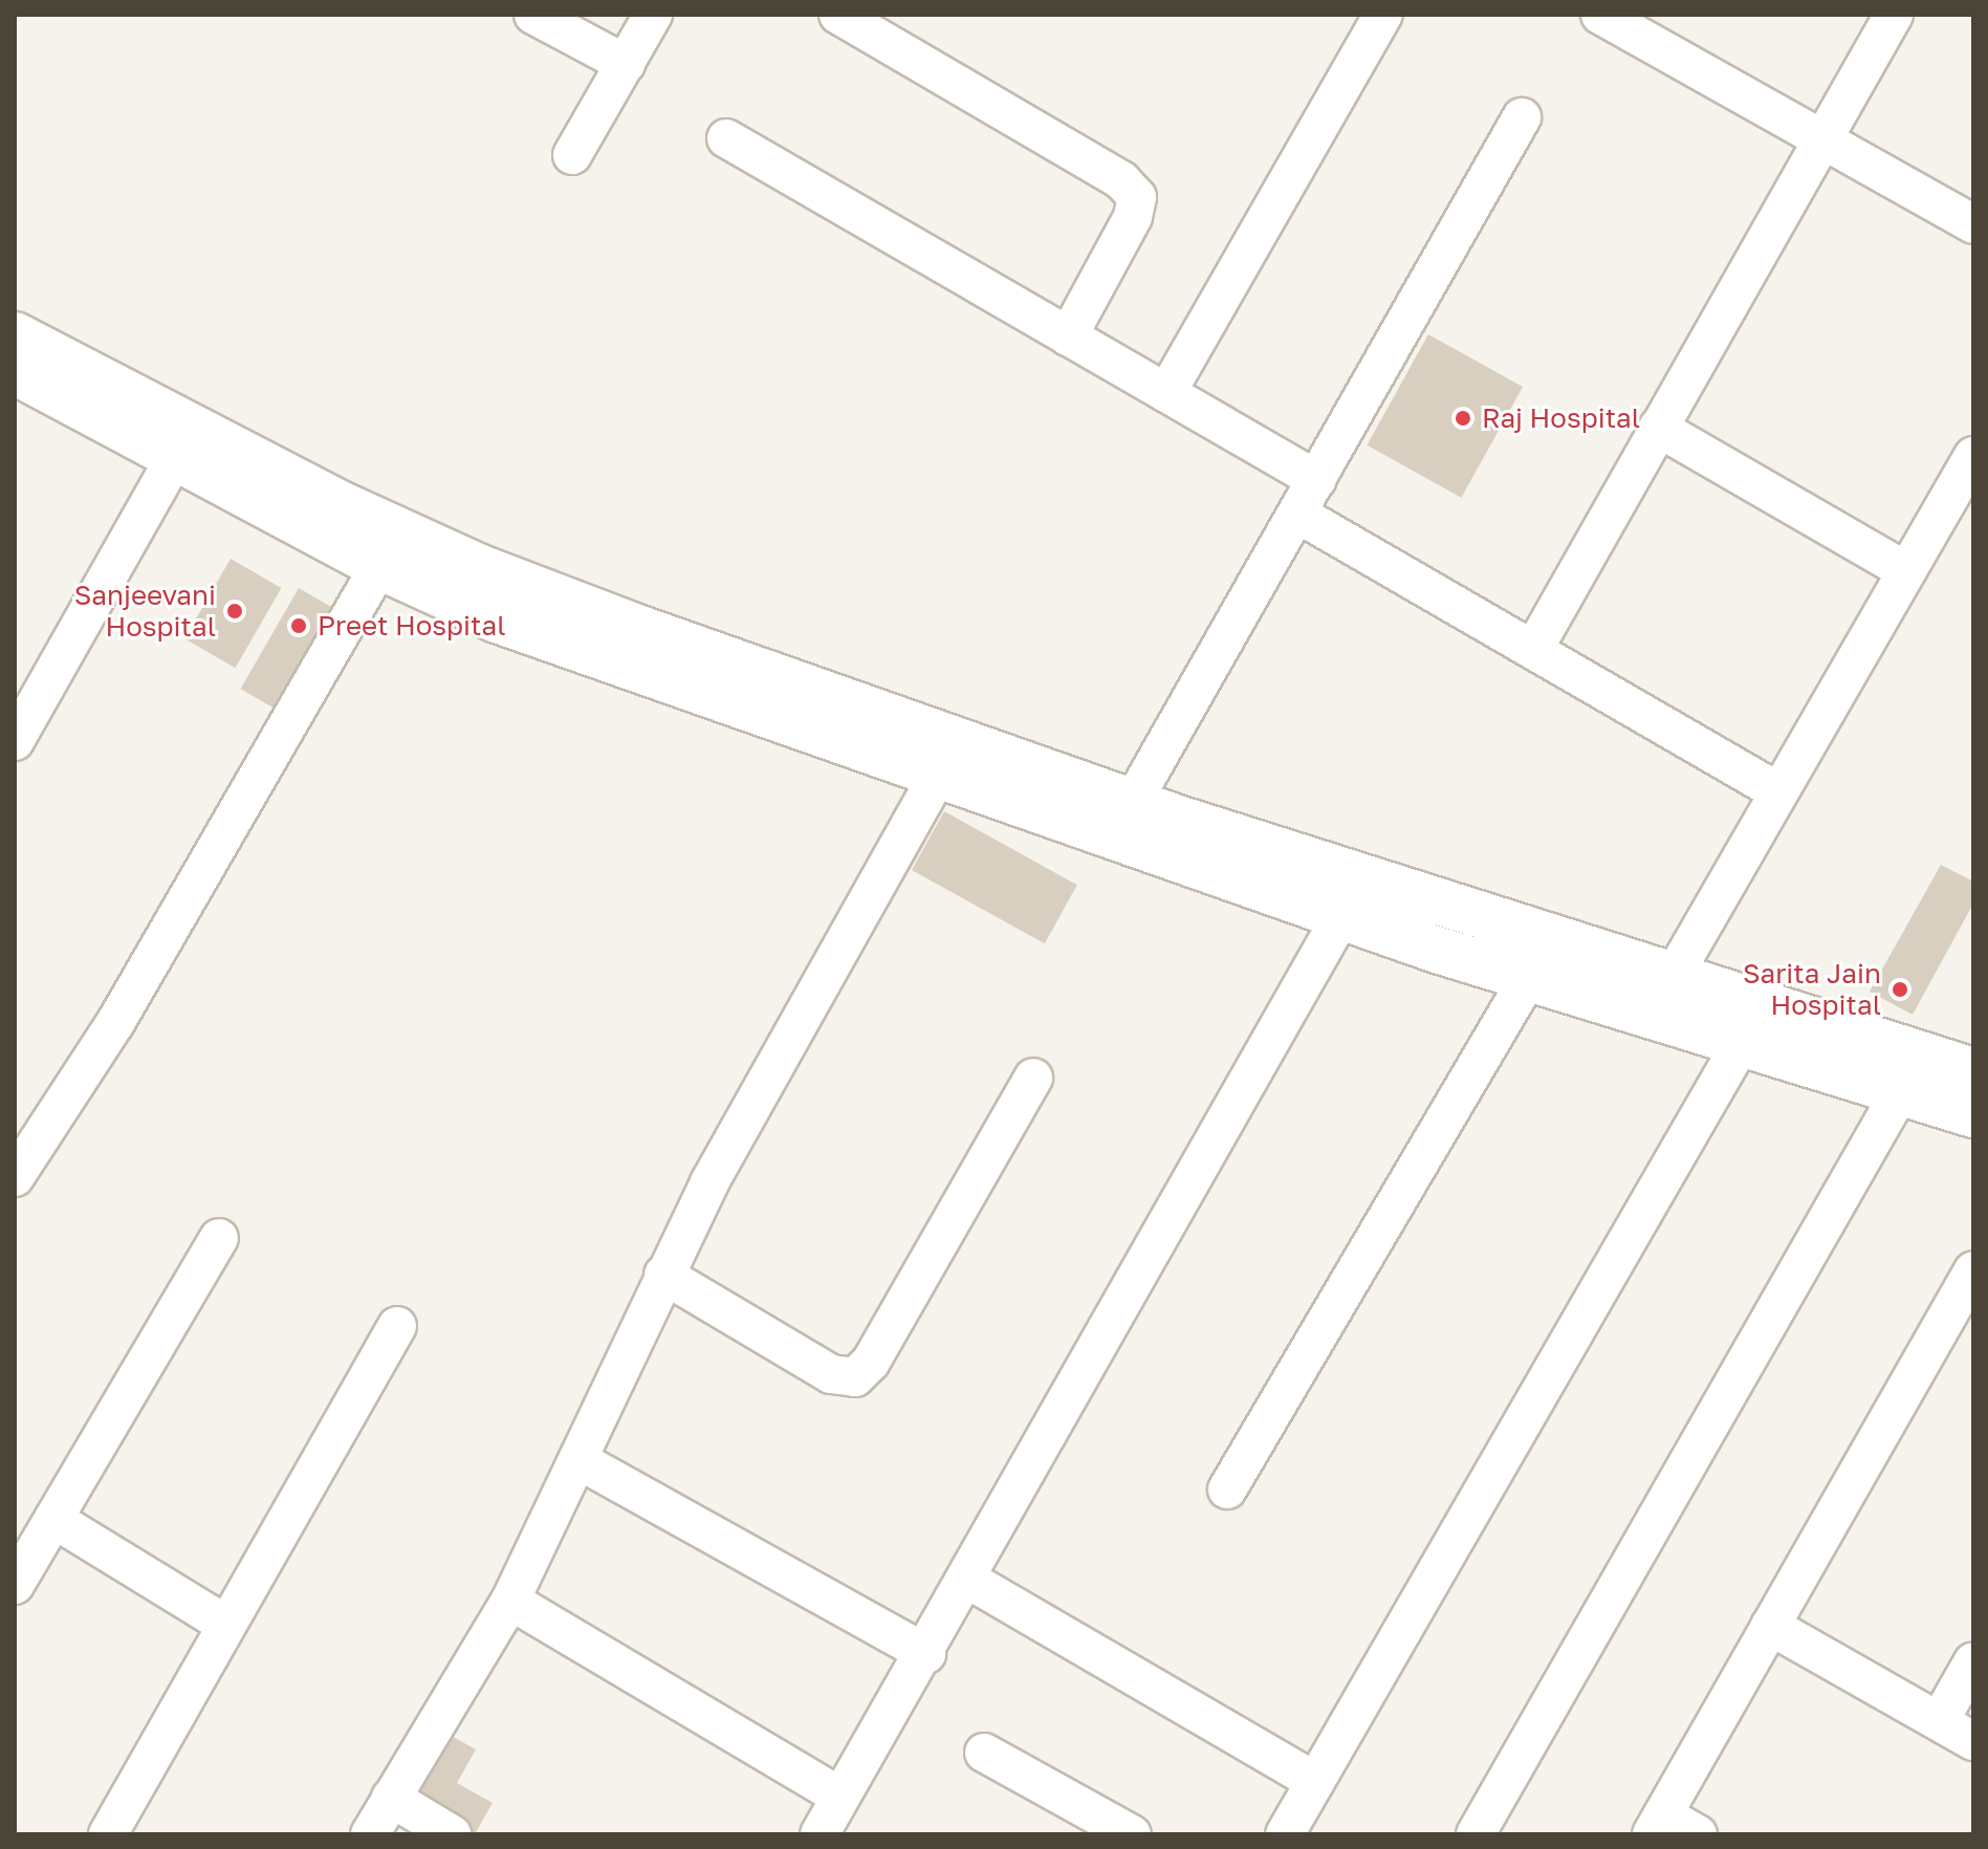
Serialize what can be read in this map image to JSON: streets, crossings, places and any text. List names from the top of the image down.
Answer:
{
  "places": [
    "Raj Hospital",
    "Sanjeevani Hospital",
    "Preet Hospital",
    "Sarita Jain Hospital"
  ]
}
